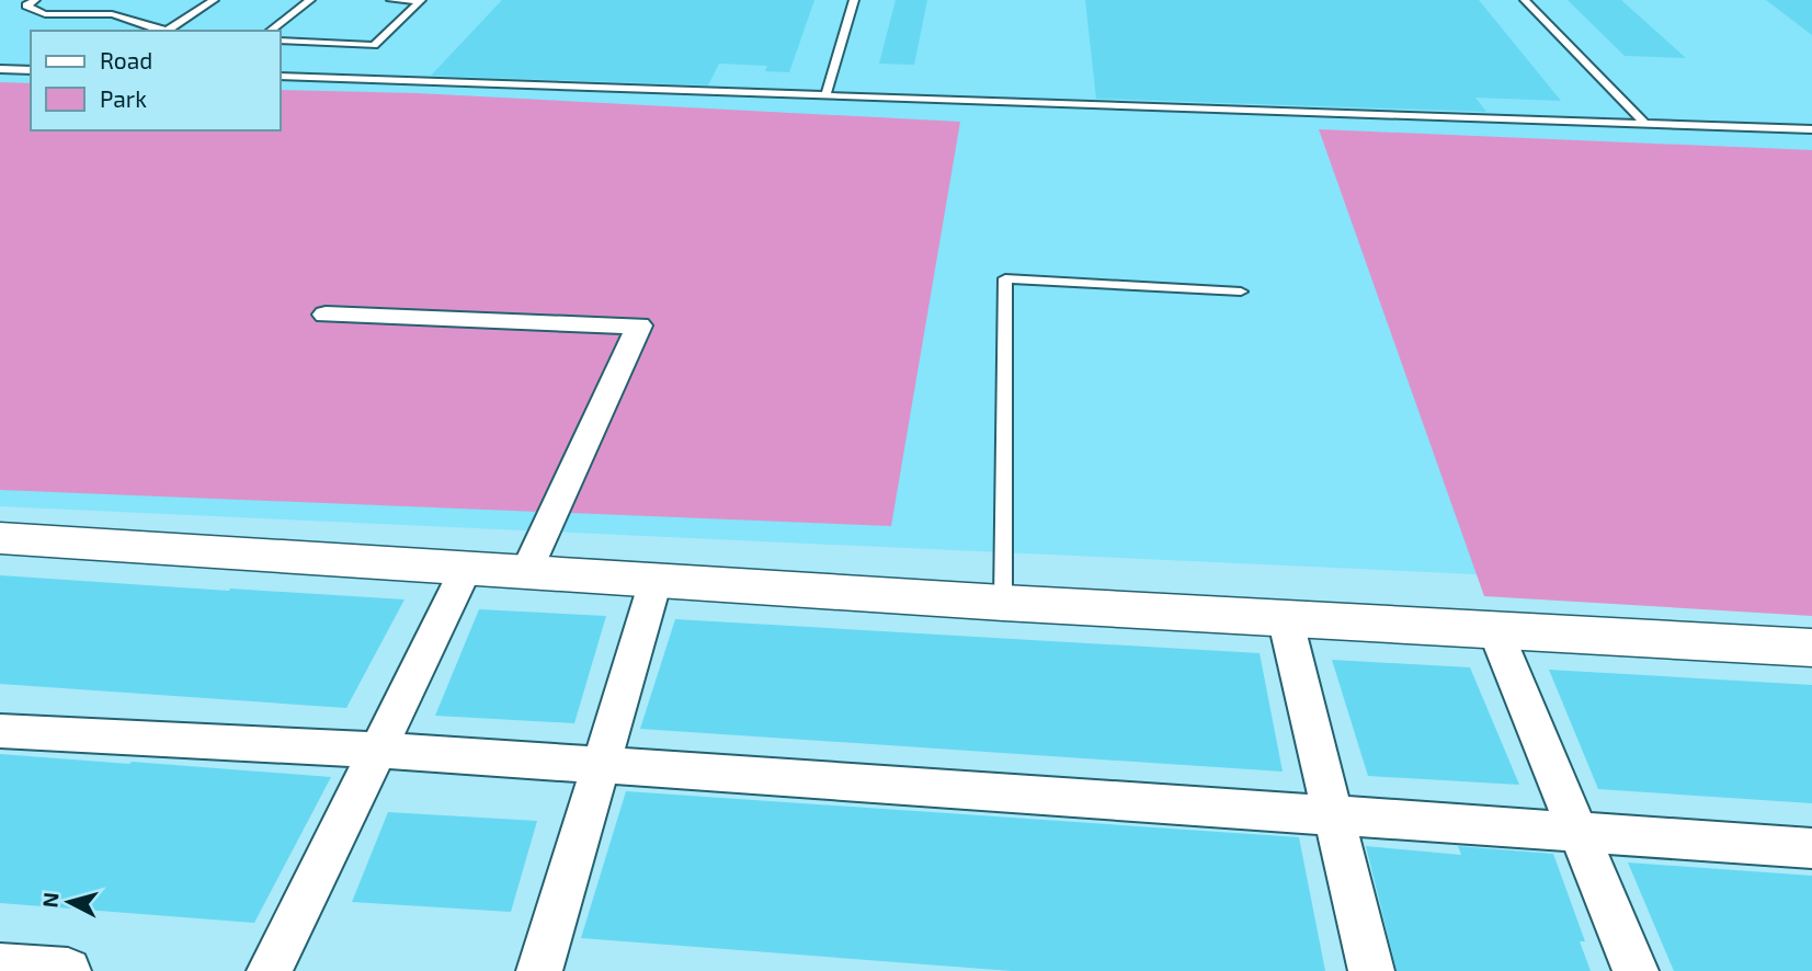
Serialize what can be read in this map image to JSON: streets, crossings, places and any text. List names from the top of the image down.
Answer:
{
  "legend": ["Road", "Park"],
  "north": "left"
}
